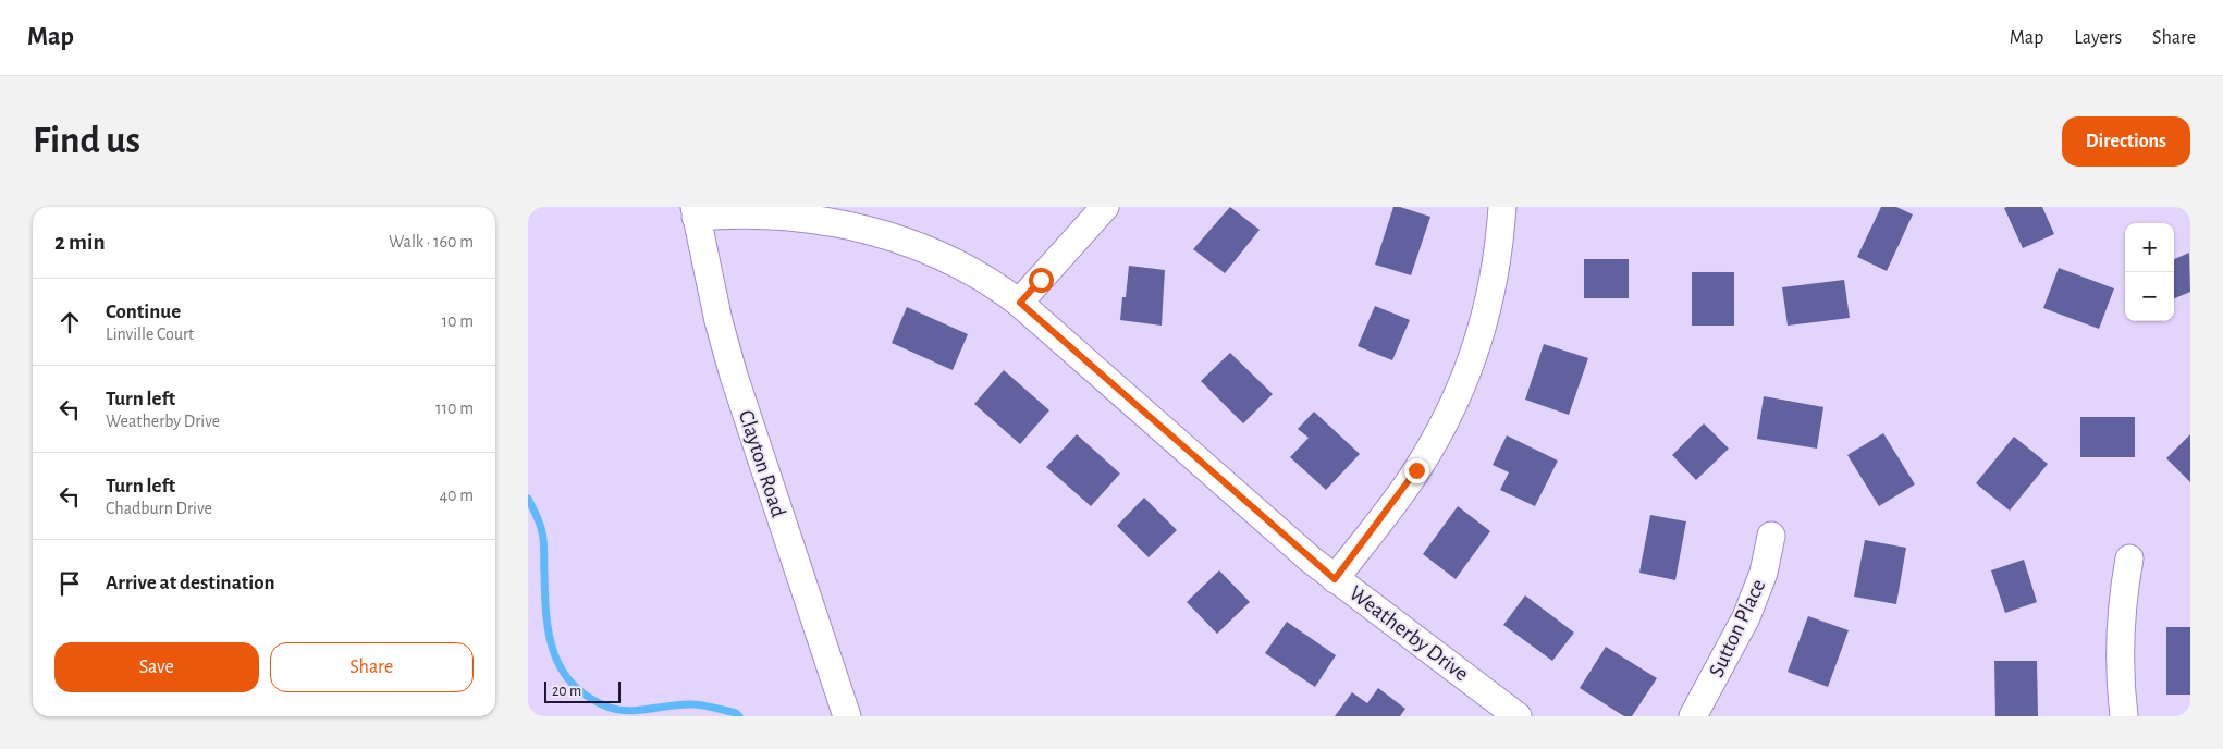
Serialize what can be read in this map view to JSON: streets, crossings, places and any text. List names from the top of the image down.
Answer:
{
  "streets": {
    "street": ["Clayton Road", "Sutton Place", "Weatherby Drive"]
  },
  "crossings": [
    ["Clayton Road", "Weatherby Drive"]
  ],
  "scale_bar": "20 m",
  "page": {
    "header": "Map",
    "nav": ["Map", "Layers", "Share"],
    "buttons": [
      "Directions",
      ["Save", "Share"]
    ],
    "title": "Find us",
    "heading": ["2 min", "Walk · 160 m"],
    "map_buttons": ["+", "−"],
    "list": [
      ["Continue", "Linville Court", "10 m"],
      ["Turn left", "Weatherby Drive", "110 m"],
      ["Turn left", "Chadburn Drive", "40 m"],
      "Arrive at destination"
    ],
    "scale": "20 m"
  }
}
